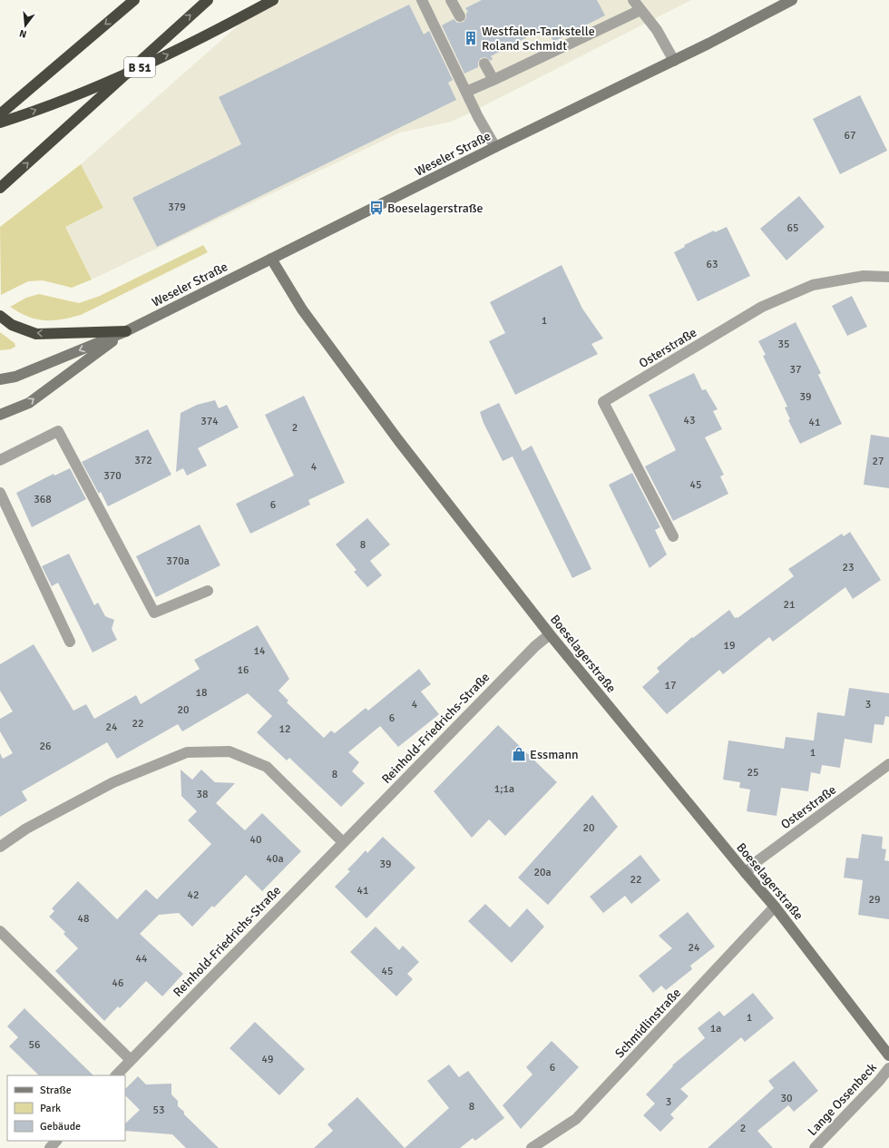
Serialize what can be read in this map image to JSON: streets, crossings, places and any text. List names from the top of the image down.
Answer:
{
  "streets": {
    "highway": ["B 51"],
    "main road": ["Weseler Straße", "Boeselagerstraße"],
    "street": [
      "Osterstraße",
      "Reinhold-Friedrichs-Straße",
      "Schmidlinstraße",
      "Lange Ossenbeck"
    ]
  },
  "crossings": [
    ["Weseler Straße", "Boeselagerstraße"],
    ["Osterstraße", "Boeselagerstraße"],
    ["Boeselagerstraße", "Reinhold-Friedrichs-Straße"],
    ["Boeselagerstraße", "Schmidlinstraße"]
  ],
  "places": {
    "building": ["Westfalen-Tankstelle Roland Schmidt"],
    "bus stop": ["Boeselagerstraße"],
    "shop": ["Essmann"]
  },
  "house_numbers": [
    "67",
    "379",
    "65",
    "63",
    "1",
    "35",
    "37",
    "39",
    "43",
    "374",
    "41",
    "2",
    "372",
    "27",
    "4",
    "370",
    "45",
    "368",
    "6",
    "8",
    "370a",
    "23",
    "21",
    "19",
    "14",
    "16",
    "17",
    "18",
    "4",
    "3",
    "20",
    "6",
    "22",
    "24",
    "12",
    "26",
    "1",
    "25",
    "8",
    "1;1a",
    "38",
    "20",
    "40",
    "40a",
    "39",
    "20a",
    "22",
    "41",
    "42",
    "29",
    "48",
    "24",
    "44",
    "45",
    "46",
    "1",
    "1a",
    "56",
    "49",
    "6",
    "30",
    "3",
    "8",
    "53",
    "2"
  ],
  "legend": ["Straße", "Park", "Gebäude"],
  "north": "bottom"
}
